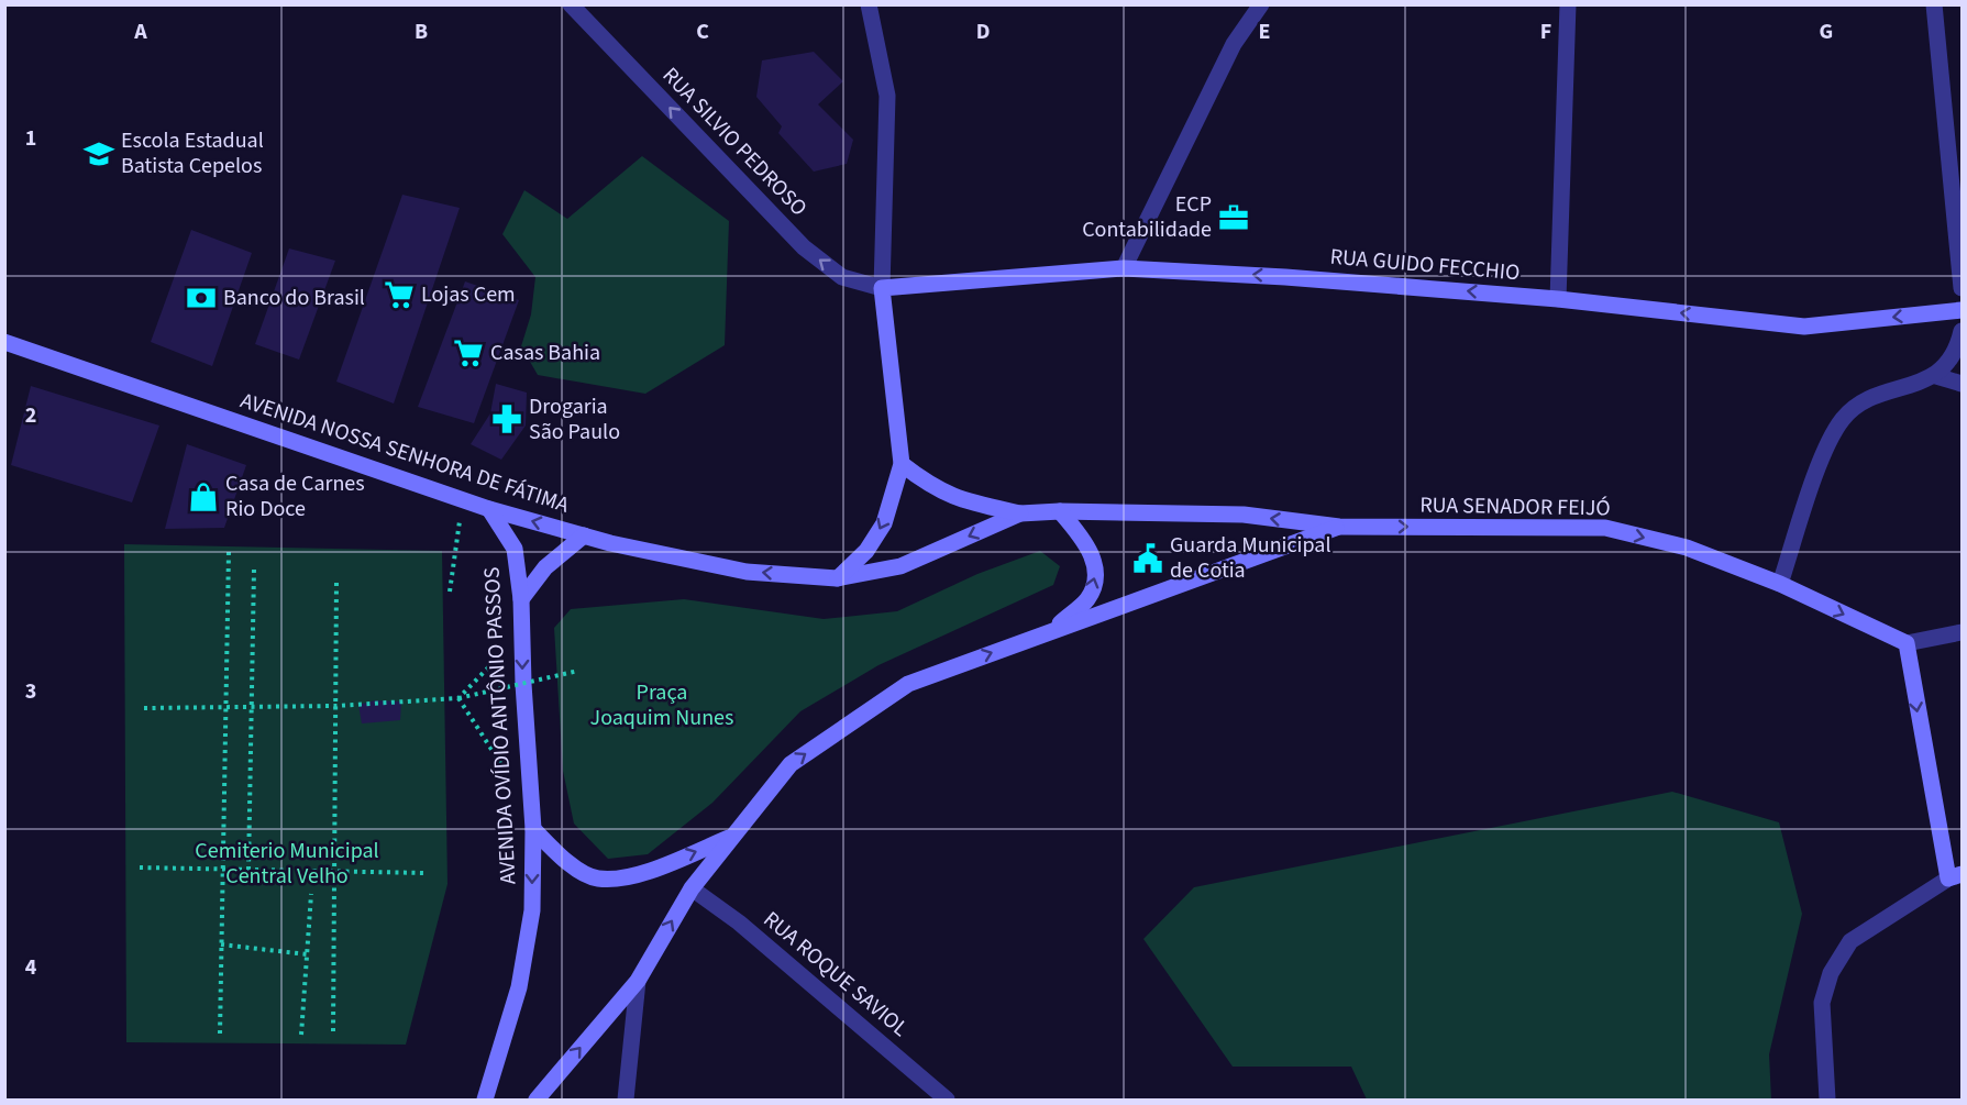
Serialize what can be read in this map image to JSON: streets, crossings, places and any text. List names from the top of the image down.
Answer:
{
  "streets": {
    "main road": [
      "RUA GUIDO FECCHIO",
      "AVENIDA NOSSA SENHORA DE FÁTIMA",
      "RUA SENADOR FEIJÓ",
      "AVENIDA OVÍDIO ANTÔNIO PASSOS"
    ],
    "street": ["RUA SILVIO PEDROSO", "RUA ROQUE SAVIOL"]
  },
  "crossings": [
    ["RUA SILVIO PEDROSO", "RUA GUIDO FECCHIO"],
    ["AVENIDA NOSSA SENHORA DE FÁTIMA", "RUA SENADOR FEIJÓ"],
    ["AVENIDA NOSSA SENHORA DE FÁTIMA", "AVENIDA OVÍDIO ANTÔNIO PASSOS"]
  ],
  "one_way": [
    "RUA SILVIO PEDROSO",
    "RUA GUIDO FECCHIO",
    "RUA SENADOR FEIJÓ",
    "AVENIDA OVÍDIO ANTÔNIO PASSOS"
  ],
  "parks": ["Praça Joaquim Nunes", "Cemiterio Municipal Central Velho"],
  "places": {
    "school or university": ["Escola Estadual Batista Cepelos"],
    "office": ["ECP Contabilidade"],
    "supermarket": ["Lojas Cem", "Casas Bahia"],
    "bank": ["Banco do Brasil"],
    "pharmacy": ["Drogaria São Paulo"],
    "shop": ["Casa de Carnes Rio Doce"],
    "public building": ["Guarda Municipal de Cotia"]
  },
  "grid": {
    "columns": [
      "A",
      "B",
      "C",
      "D",
      "E",
      "F",
      "G"
    ],
    "rows": [
      "1",
      "2",
      "3",
      "4"
    ]
  }
}
